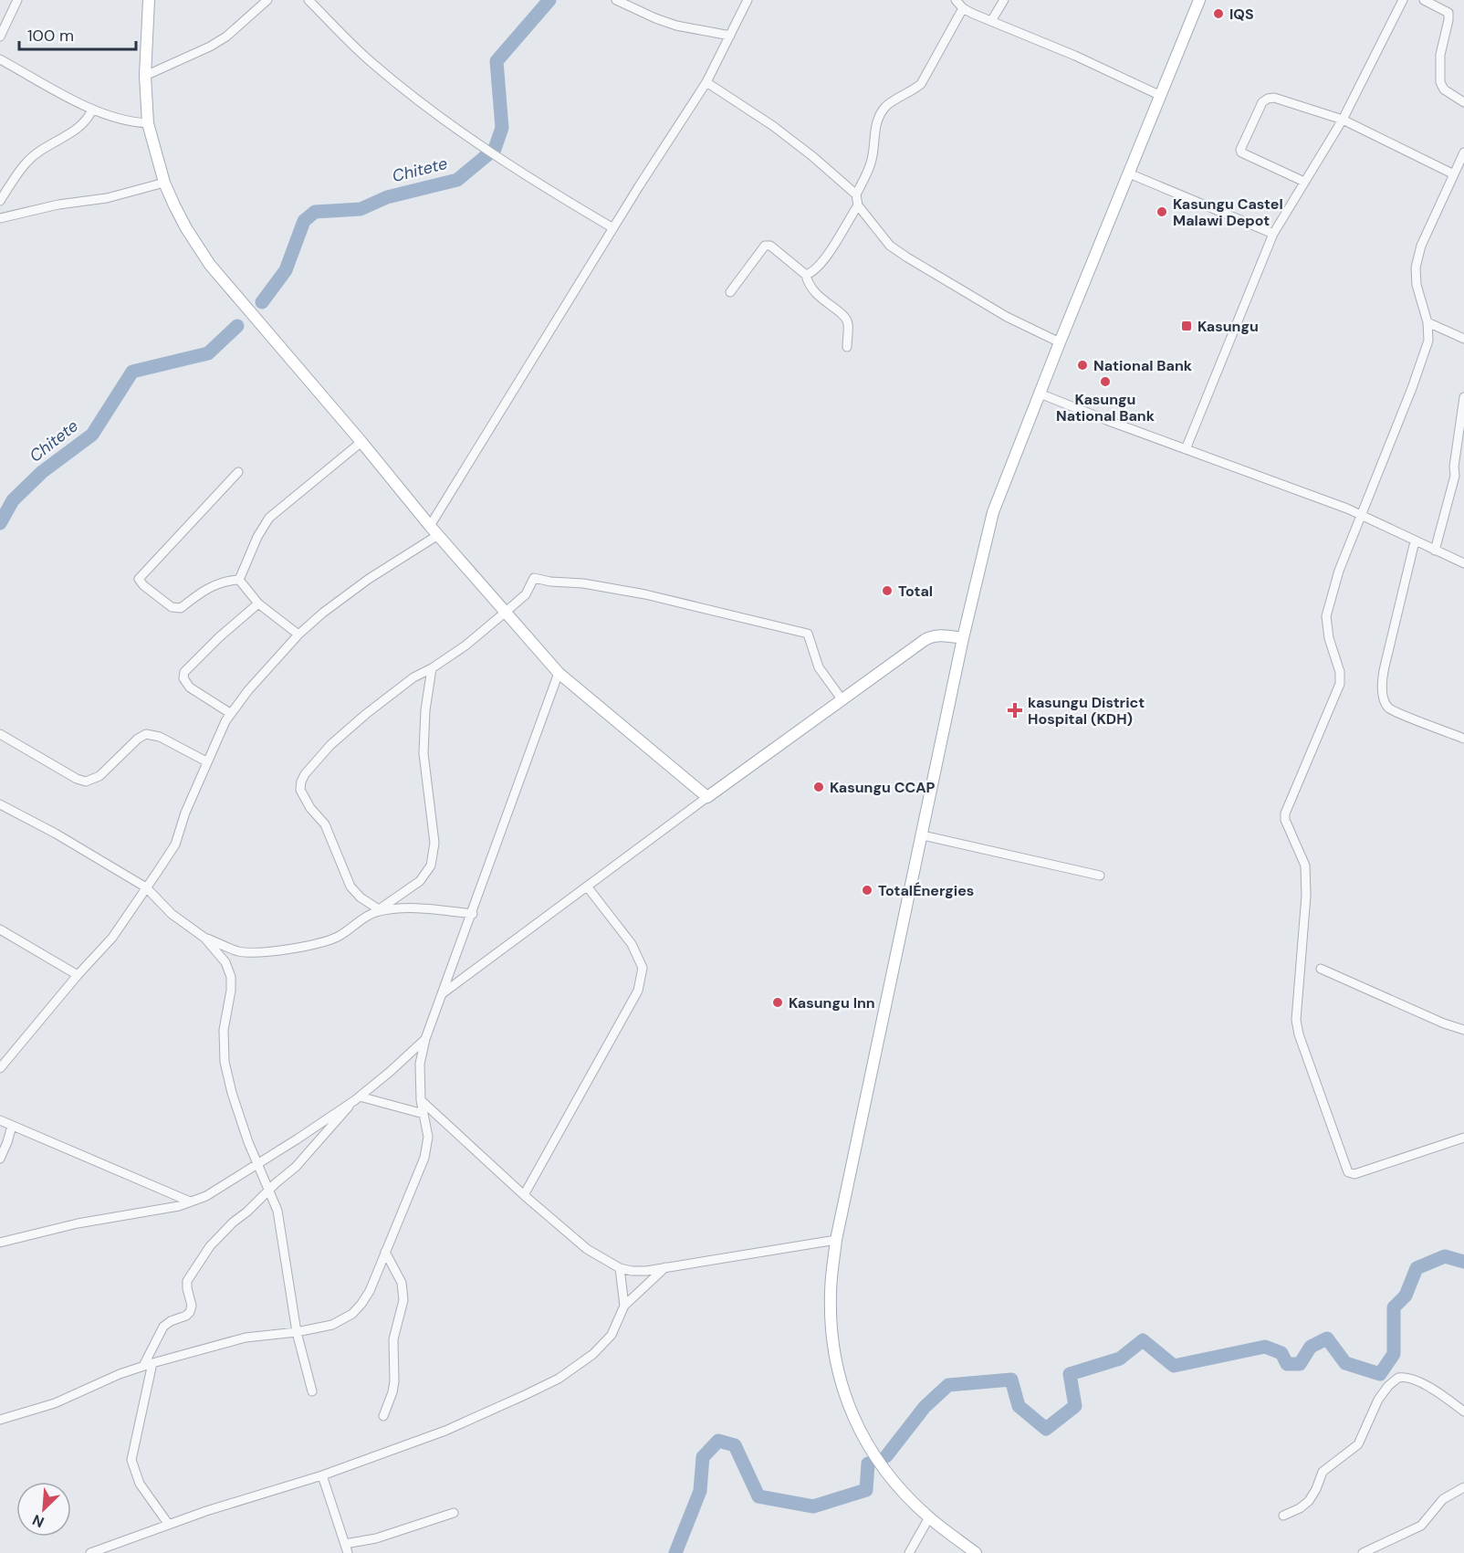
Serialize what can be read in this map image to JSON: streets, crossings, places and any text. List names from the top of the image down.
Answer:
{
  "water": ["Chitete"],
  "places": {
    "other": [
      "IQS",
      "Kasungu Castel Malawi Depot",
      "National Bank",
      "Kasungu National Bank",
      "Total",
      "Kasungu CCAP",
      "TotalÉnergies",
      "Kasungu Inn"
    ],
    "transit": ["Kasungu"],
    "health": ["kasungu District Hospital (KDH)"]
  },
  "scale_bar": "100 m",
  "north": "bottom left"
}
